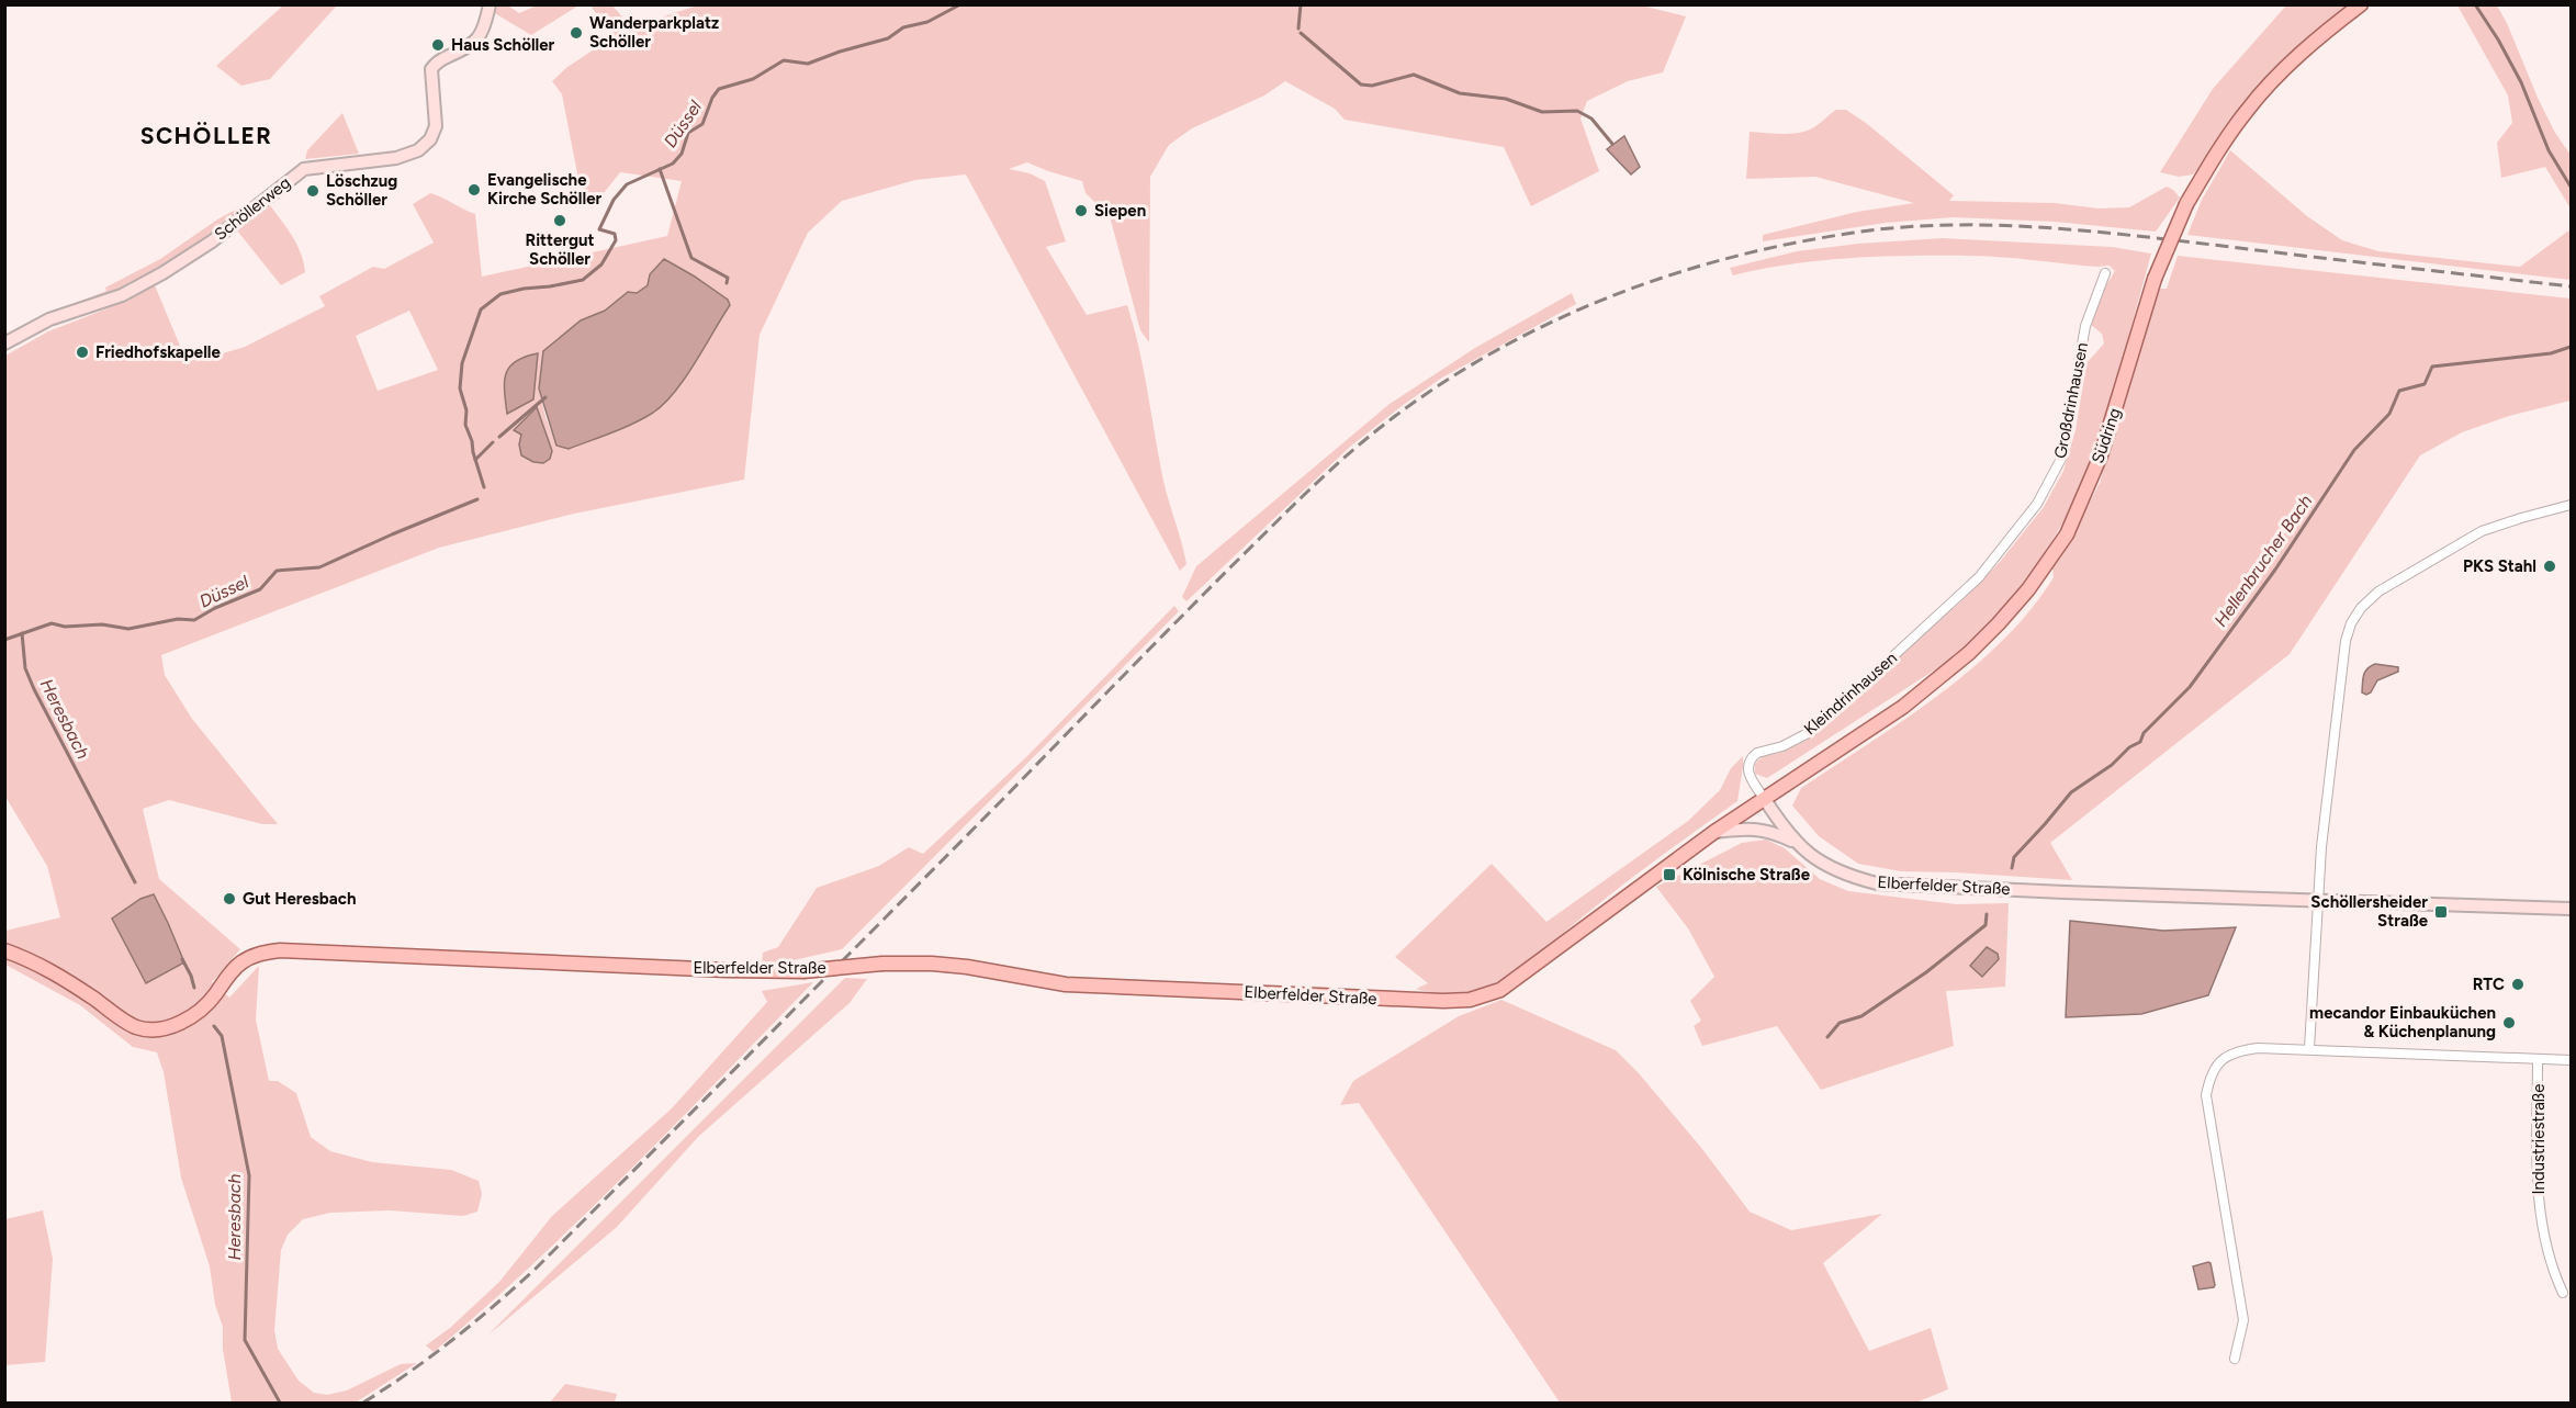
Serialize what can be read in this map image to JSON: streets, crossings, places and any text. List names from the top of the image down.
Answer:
{
  "streets": {
    "main road": ["Südring", "Elberfelder Straße"],
    "street": [
      "Schöllerweg",
      "Großdrinhausen",
      "Kleindrinhausen",
      "Industriestraße"
    ]
  },
  "crossings": [
    ["Großdrinhausen", "Kleindrinhausen"],
    ["Südring", "Kleindrinhausen"],
    ["Südring", "Elberfelder Straße"],
    ["Kleindrinhausen", "Elberfelder Straße"]
  ],
  "districts": ["SCHÖLLER"],
  "water": ["Düssel", "Hellenbrucher Bach", "Heresbach"],
  "places": {
    "other": [
      "Wanderparkplatz Schöller",
      "Haus Schöller",
      "Evangelische Kirche Schöller",
      "Löschzug Schöller",
      "Siepen",
      "Rittergut Schöller",
      "Friedhofskapelle",
      "PKS Stahl",
      "Gut Heresbach",
      "RTC",
      "mecandor Einbauküchen & Küchenplanung"
    ],
    "transit": ["Kölnische Straße", "Schöllersheider Straße"]
  }
}
